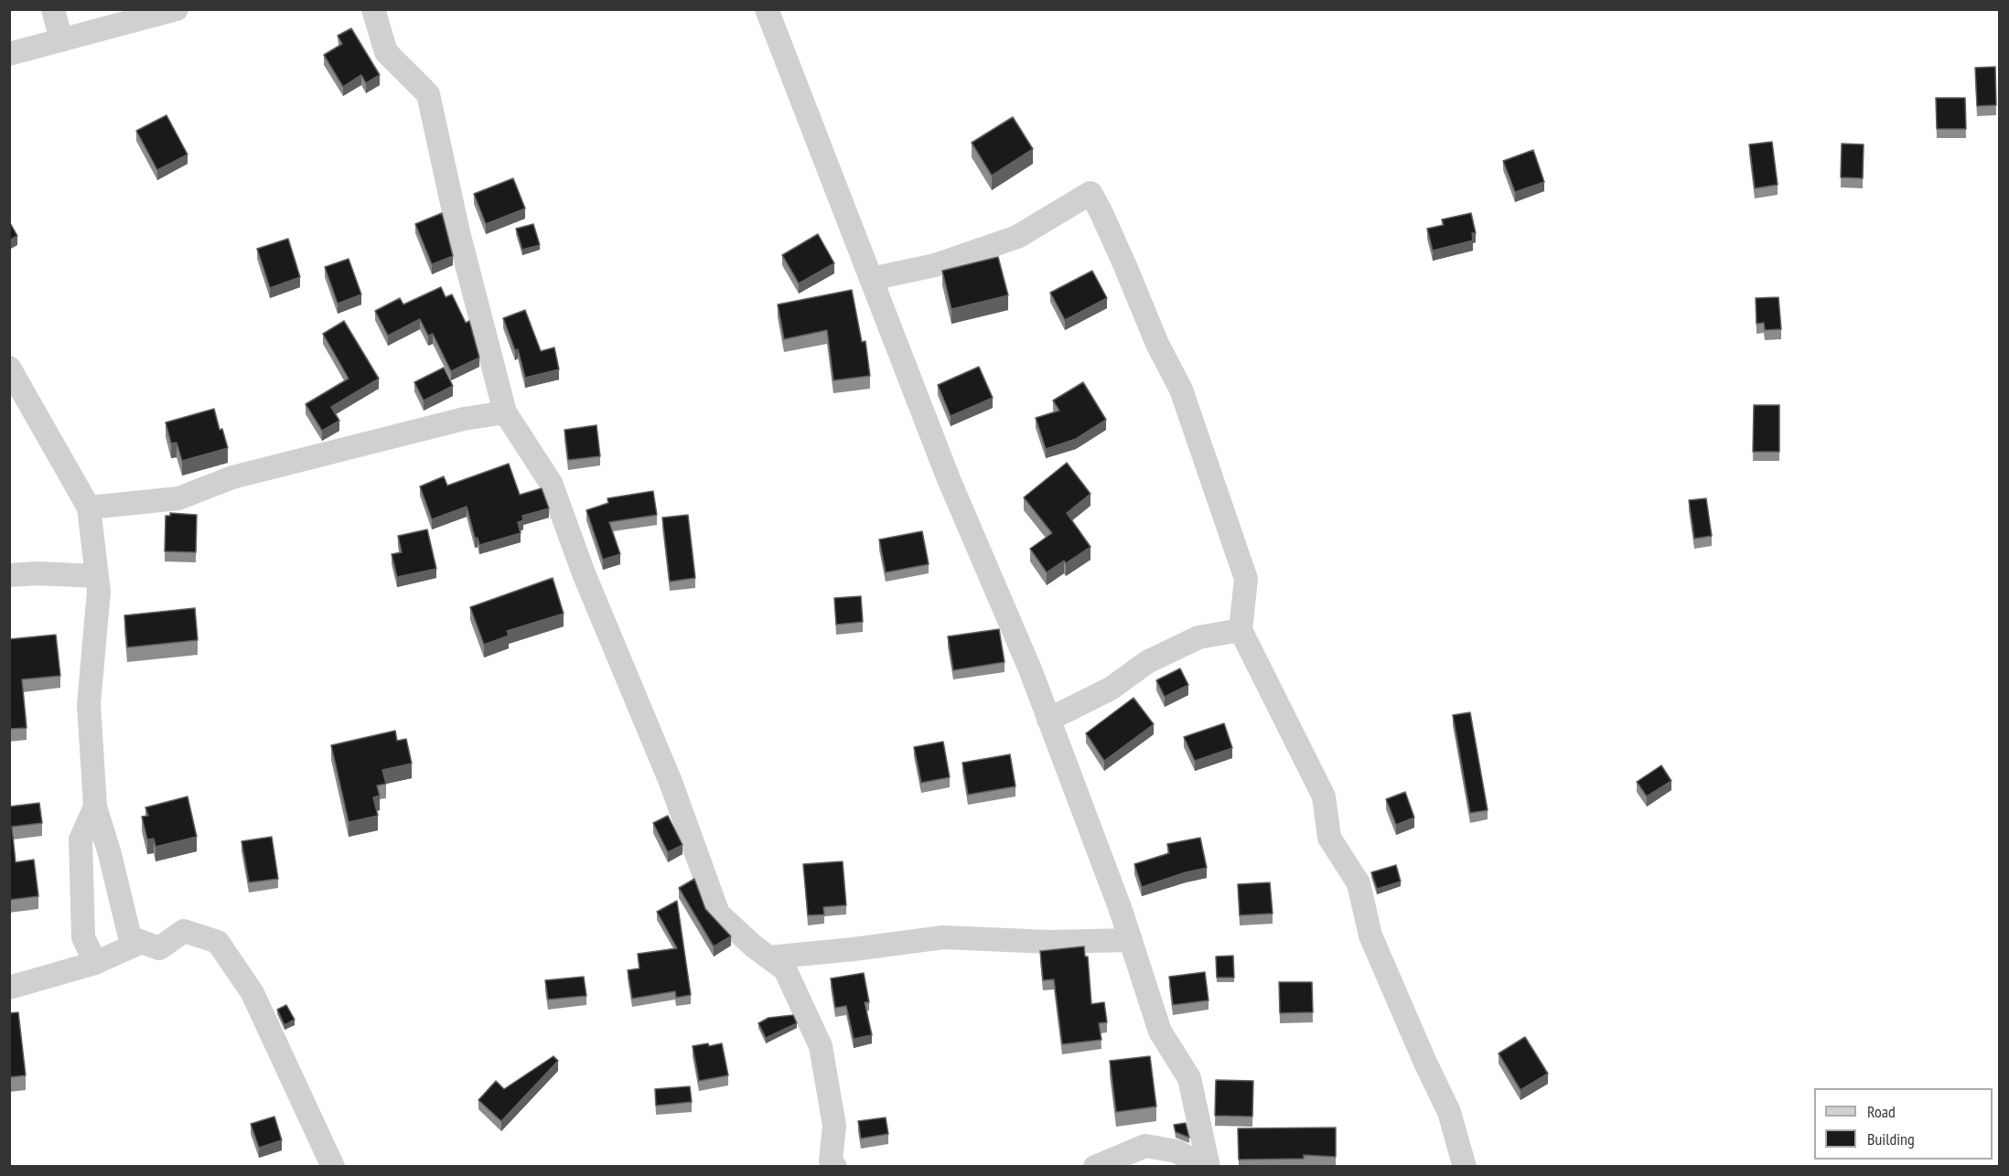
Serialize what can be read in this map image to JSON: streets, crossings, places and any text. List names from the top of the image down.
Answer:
{
  "legend": ["Road", "Building"]
}
